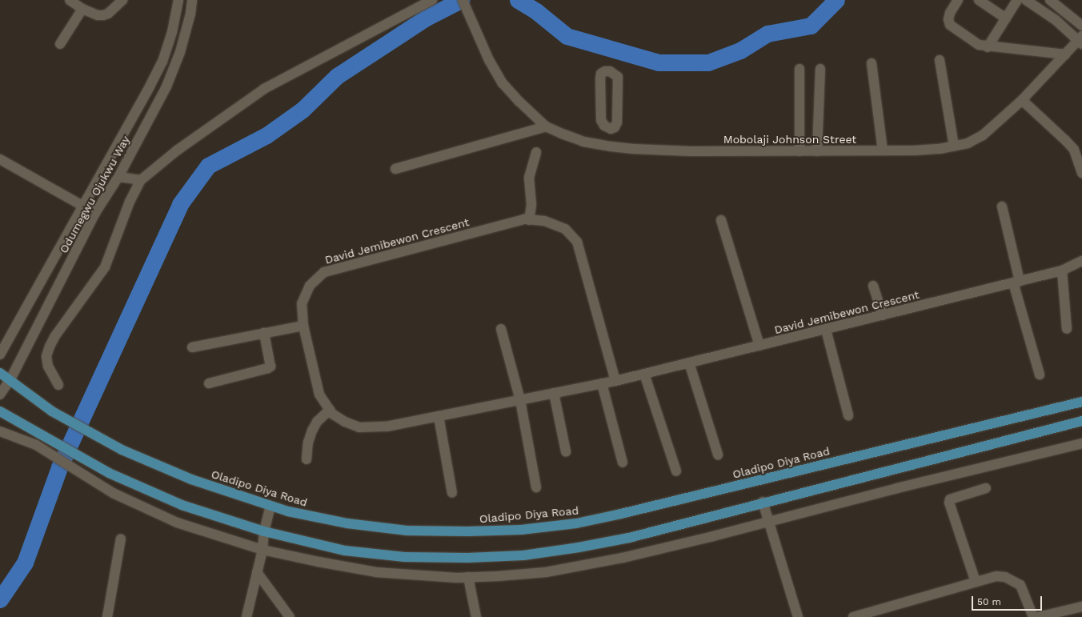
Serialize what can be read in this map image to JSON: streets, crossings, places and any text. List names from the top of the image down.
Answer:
{
  "streets": {
    "main road": ["Oladipo Diya Road"],
    "street": ["Mobolaji Johnson Street", "Odumegwu Ojukwu Way", "David Jemibewon Crescent"]
  },
  "crossings": [
    ["Odumegwu Ojukwu Way", "Oladipo Diya Road"]
  ],
  "scale_bar": "50 m"
}
